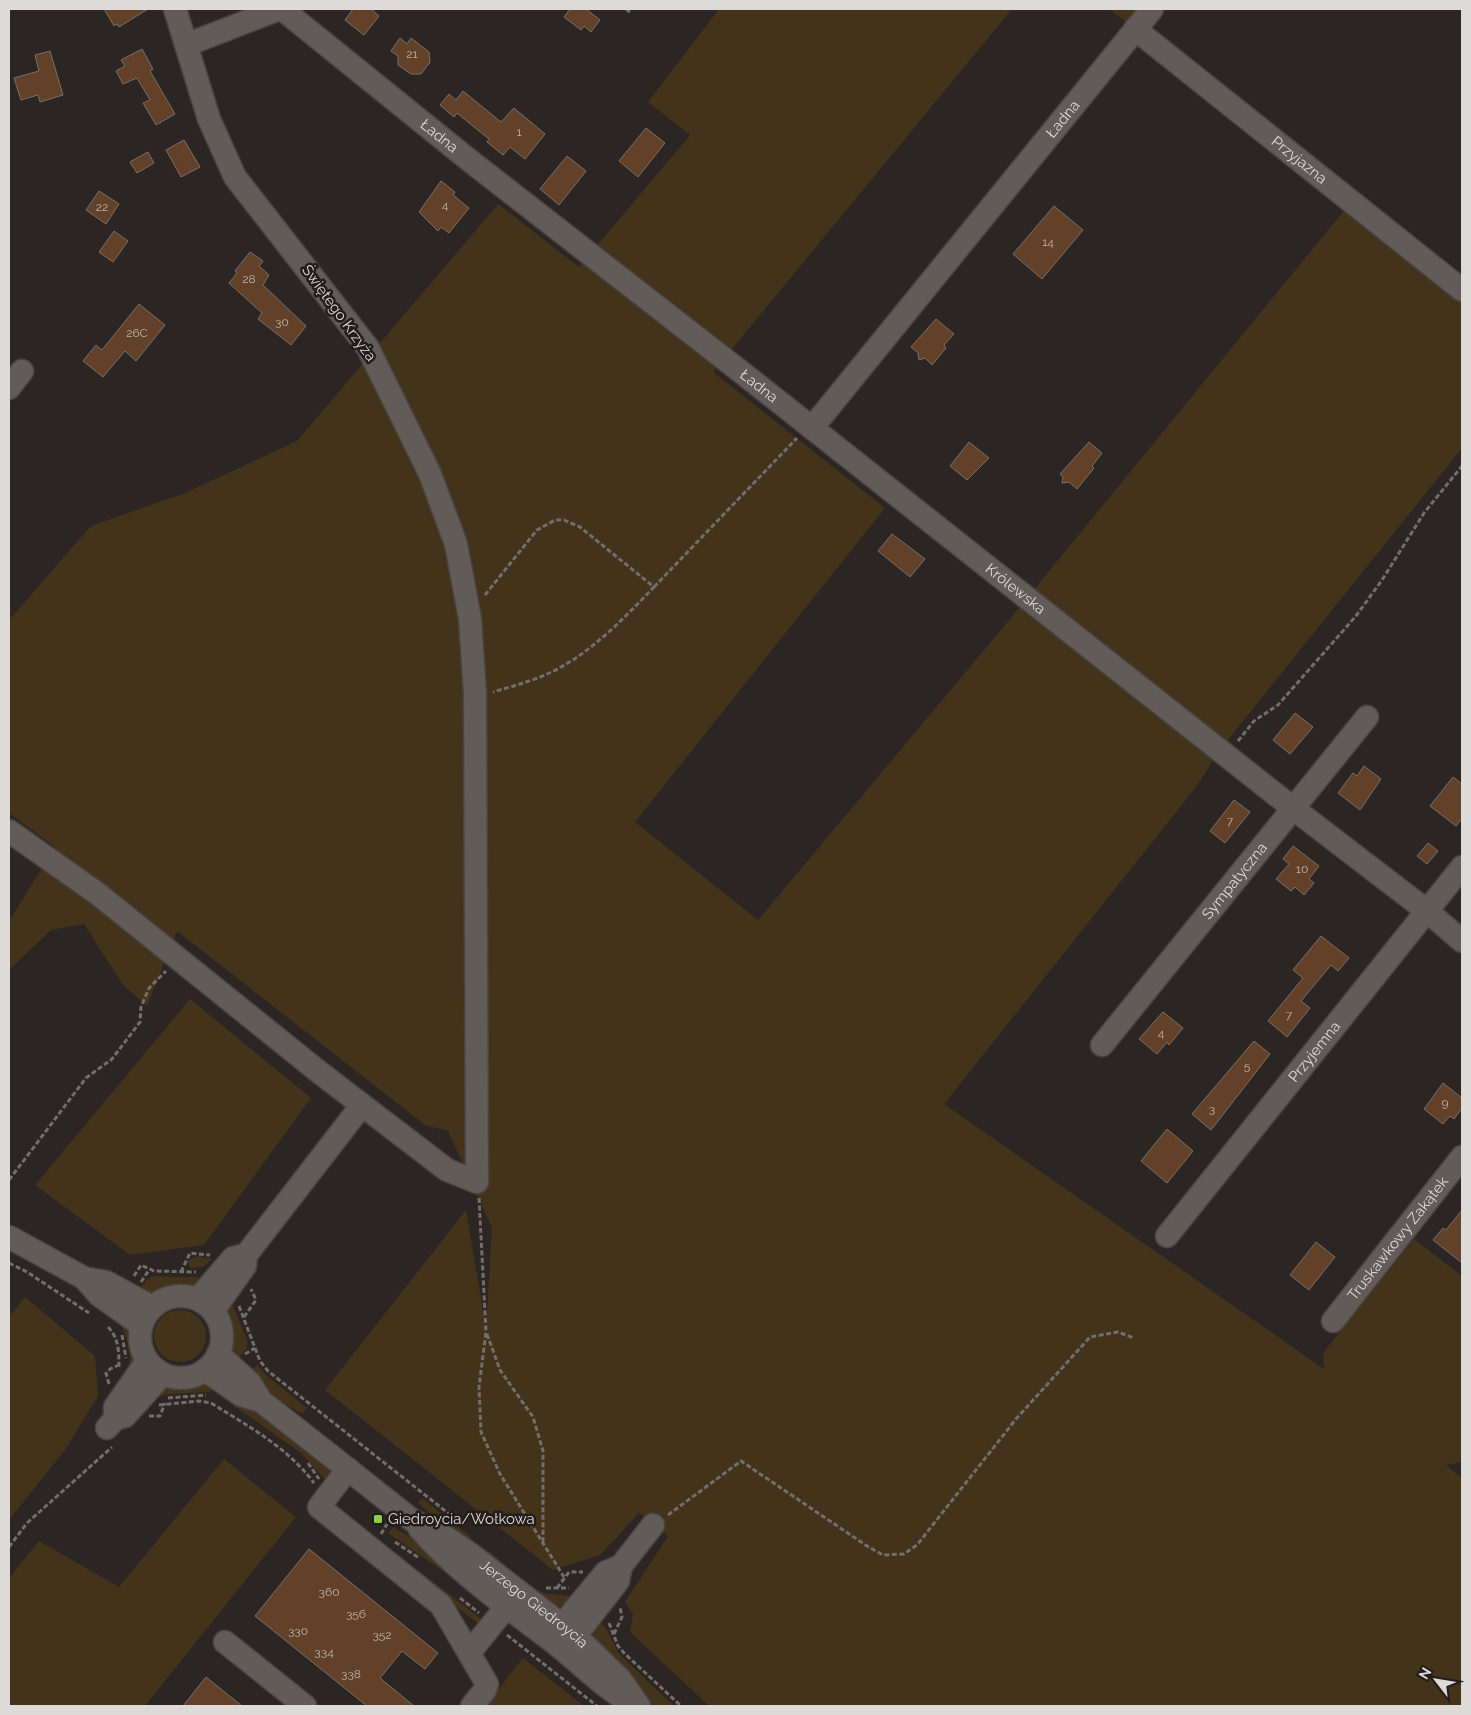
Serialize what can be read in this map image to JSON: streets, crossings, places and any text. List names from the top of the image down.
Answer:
{
  "streets": {
    "street": [
      "Ładna",
      "Przyjazna",
      "Świętego Krzyża",
      "Królewska",
      "Sympatyczna",
      "Przyjemna",
      "Truskawkowy Zakątek",
      "Jerzego Giedroycia"
    ]
  },
  "crossings": [
    ["Ładna", "Przyjazna"],
    ["Ładna", "Królewska"],
    ["Królewska", "Sympatyczna"],
    ["Królewska", "Przyjemna"]
  ],
  "places": {
    "transit": ["Giedroycia/Wołkowa"]
  },
  "house_numbers": [
    "21",
    "1",
    "4",
    "22",
    "14",
    "28",
    "30",
    "26C",
    "7",
    "10",
    "7",
    "4",
    "5",
    "9",
    "3",
    "360",
    "356",
    "330",
    "352",
    "334",
    "338"
  ],
  "north": "top left"
}
